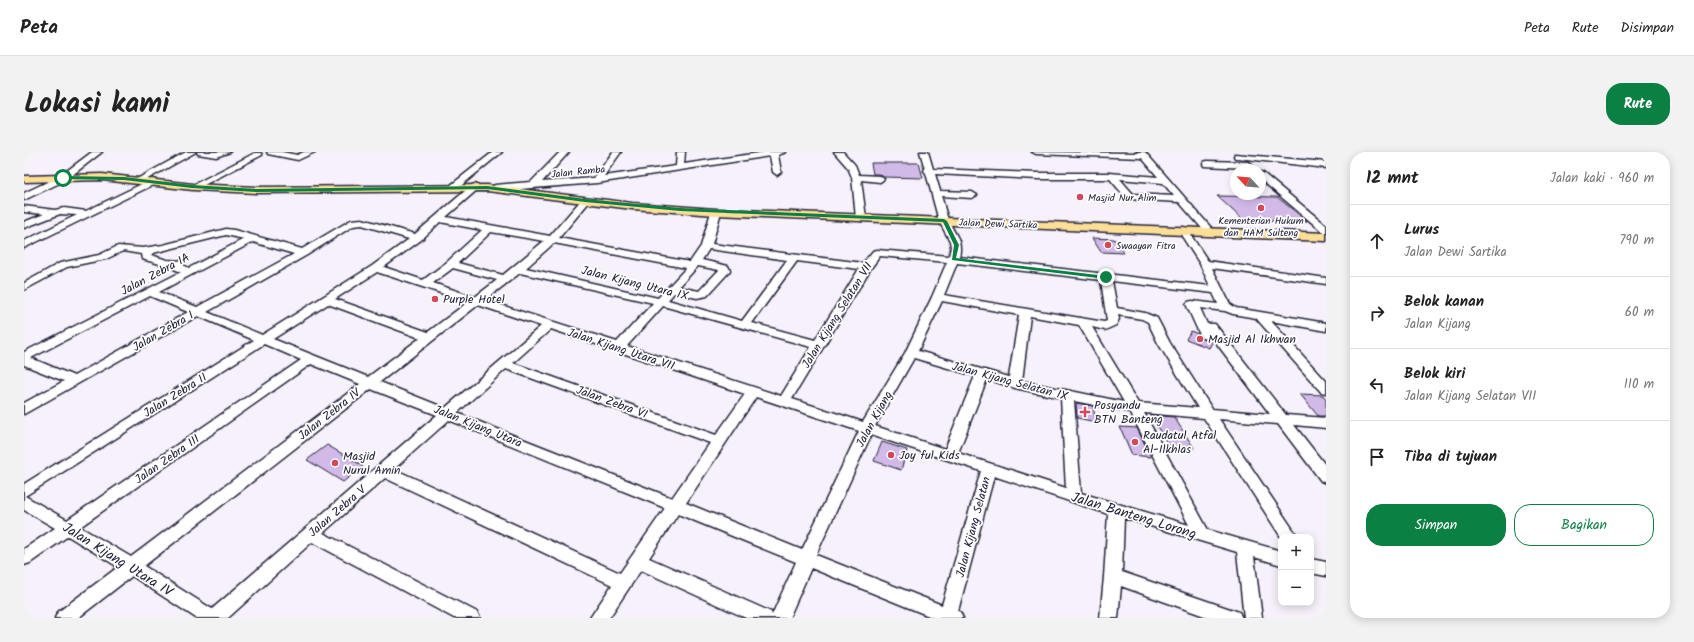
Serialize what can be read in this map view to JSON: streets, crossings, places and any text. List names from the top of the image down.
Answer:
{
  "streets": {
    "main road": ["Jalan Dewi Sartika"],
    "street": [
      "Jalan Ramba",
      "Jalan Zebra IA",
      "Jalan Kijang Utara IX",
      "Jalan Kijang Selatan VII",
      "Jalan Zebra I",
      "Jalan Kijang Utara VII",
      "Jalan Kijang Selatan IX",
      "Jalan Zebra II",
      "Jalan Zebra VI",
      "Jalan Zebra IV",
      "Jalan Kijang",
      "Jalan Kijang Utara",
      "Jalan Zebra III",
      "Jalan Zebra V",
      "Jalan Banteng Lorong",
      "Jalan Kijang Selatan",
      "Jalan Kijang Utara IV"
    ]
  },
  "crossings": [
    ["Jalan Ramba", "Jalan Dewi Sartika"],
    ["Jalan Dewi Sartika", "Jalan Zebra II"],
    ["Jalan Dewi Sartika", "Jalan Zebra IV"],
    ["Jalan Dewi Sartika", "Jalan Kijang"],
    ["Jalan Zebra IA", "Jalan Kijang Utara"],
    ["Jalan Kijang Utara IX", "Jalan Kijang Selatan VII"],
    ["Jalan Kijang Utara IX", "Jalan Zebra IV"],
    ["Jalan Kijang Selatan VII", "Jalan Kijang Utara VII"],
    ["Jalan Kijang Selatan VII", "Jalan Kijang"],
    ["Jalan Zebra I", "Jalan Zebra II"],
    ["Jalan Zebra I", "Jalan Kijang Utara"],
    ["Jalan Kijang Utara VII", "Jalan Zebra II"],
    ["Jalan Kijang Utara VII", "Jalan Zebra IV"],
    ["Jalan Kijang Utara VII", "Jalan Kijang"],
    ["Jalan Kijang Utara VII", "Jalan Zebra V"],
    ["Jalan Kijang Utara VII", "Jalan Kijang Selatan"],
    ["Jalan Kijang Selatan IX", "Jalan Kijang"],
    ["Jalan Zebra II", "Jalan Kijang Utara"],
    ["Jalan Zebra VI", "Jalan Zebra V"],
    ["Jalan Zebra IV", "Jalan Kijang Utara"],
    ["Jalan Zebra IV", "Jalan Kijang Utara IV"],
    ["Jalan Kijang", "Jalan Kijang Utara"],
    ["Jalan Kijang", "Jalan Kijang Selatan"],
    ["Jalan Kijang Utara", "Jalan Zebra III"],
    ["Jalan Kijang Utara", "Jalan Zebra V"],
    ["Jalan Kijang Utara", "Jalan Kijang Selatan"],
    ["Jalan Zebra III", "Jalan Kijang Utara IV"],
    ["Jalan Banteng Lorong", "Jalan Kijang Selatan"]
  ],
  "places": {
    "other": [
      "Masjid Nur Alim",
      "Kementerian Hukum dan HAM Sulteng",
      "Swaayan Fitra",
      "Purple Hotel",
      "Masjid Al Ikhwan",
      "Raudatul Atfal Al-Ilkhlas",
      "Joy ful Kids",
      "Masjid Nurul Amin"
    ],
    "health": ["Posyandu BTN Banteng"]
  },
  "north": "top left",
  "page": {
    "header": "Peta",
    "nav": ["Peta", "Rute", "Disimpan"],
    "title": "Lokasi kami",
    "buttons": [
      "Rute",
      ["Simpan", "Bagikan"]
    ],
    "heading": ["12 mnt", "Jalan kaki · 960 m"],
    "list": [
      ["Lurus", "Jalan Dewi Sartika", "790 m"],
      ["Belok kanan", "Jalan Kijang", "60 m"],
      ["Belok kiri", "Jalan Kijang Selatan VII", "110 m"],
      "Tiba di tujuan"
    ],
    "map_buttons": ["+", "−"]
  }
}
